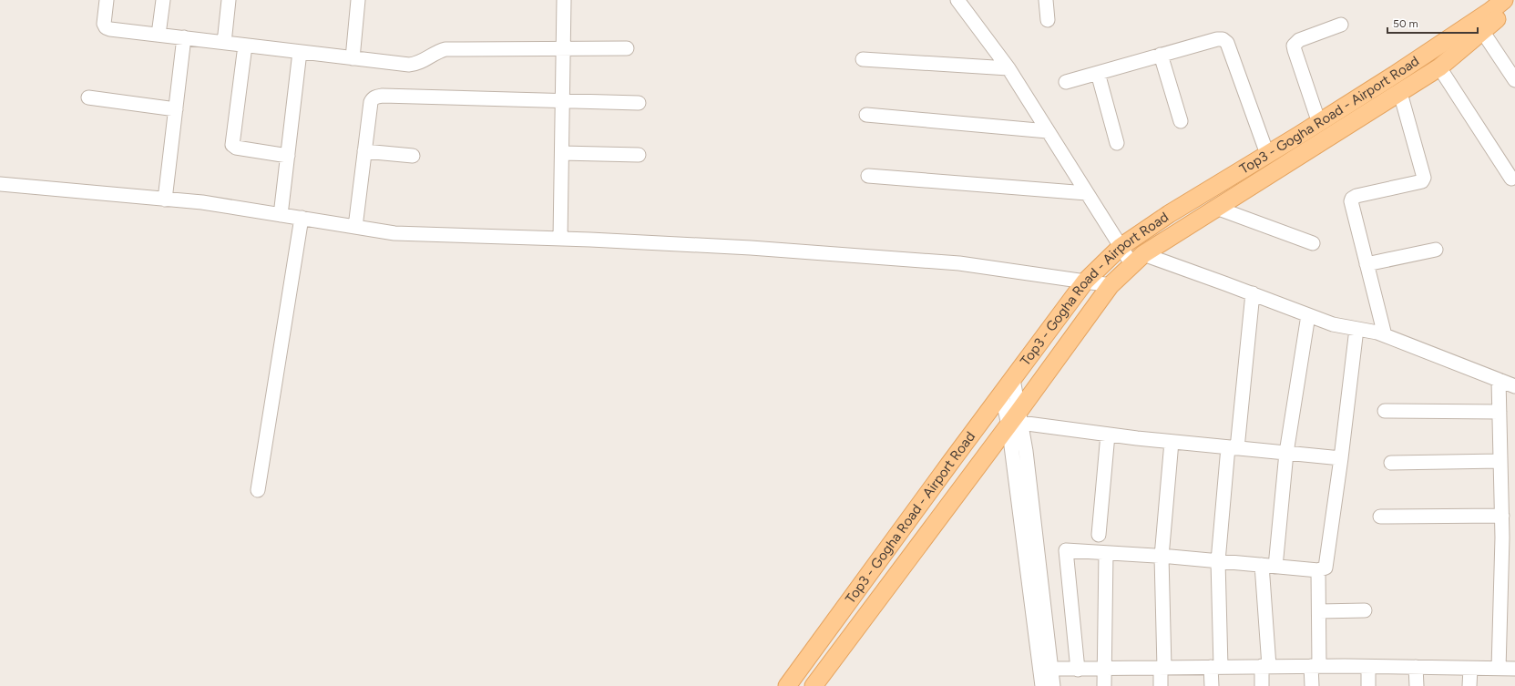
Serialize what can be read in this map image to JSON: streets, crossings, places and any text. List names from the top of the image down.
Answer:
{
  "streets": {
    "main road": ["Top3 - Gogha Road - Airport Road"]
  },
  "scale_bar": "50 m"
}
